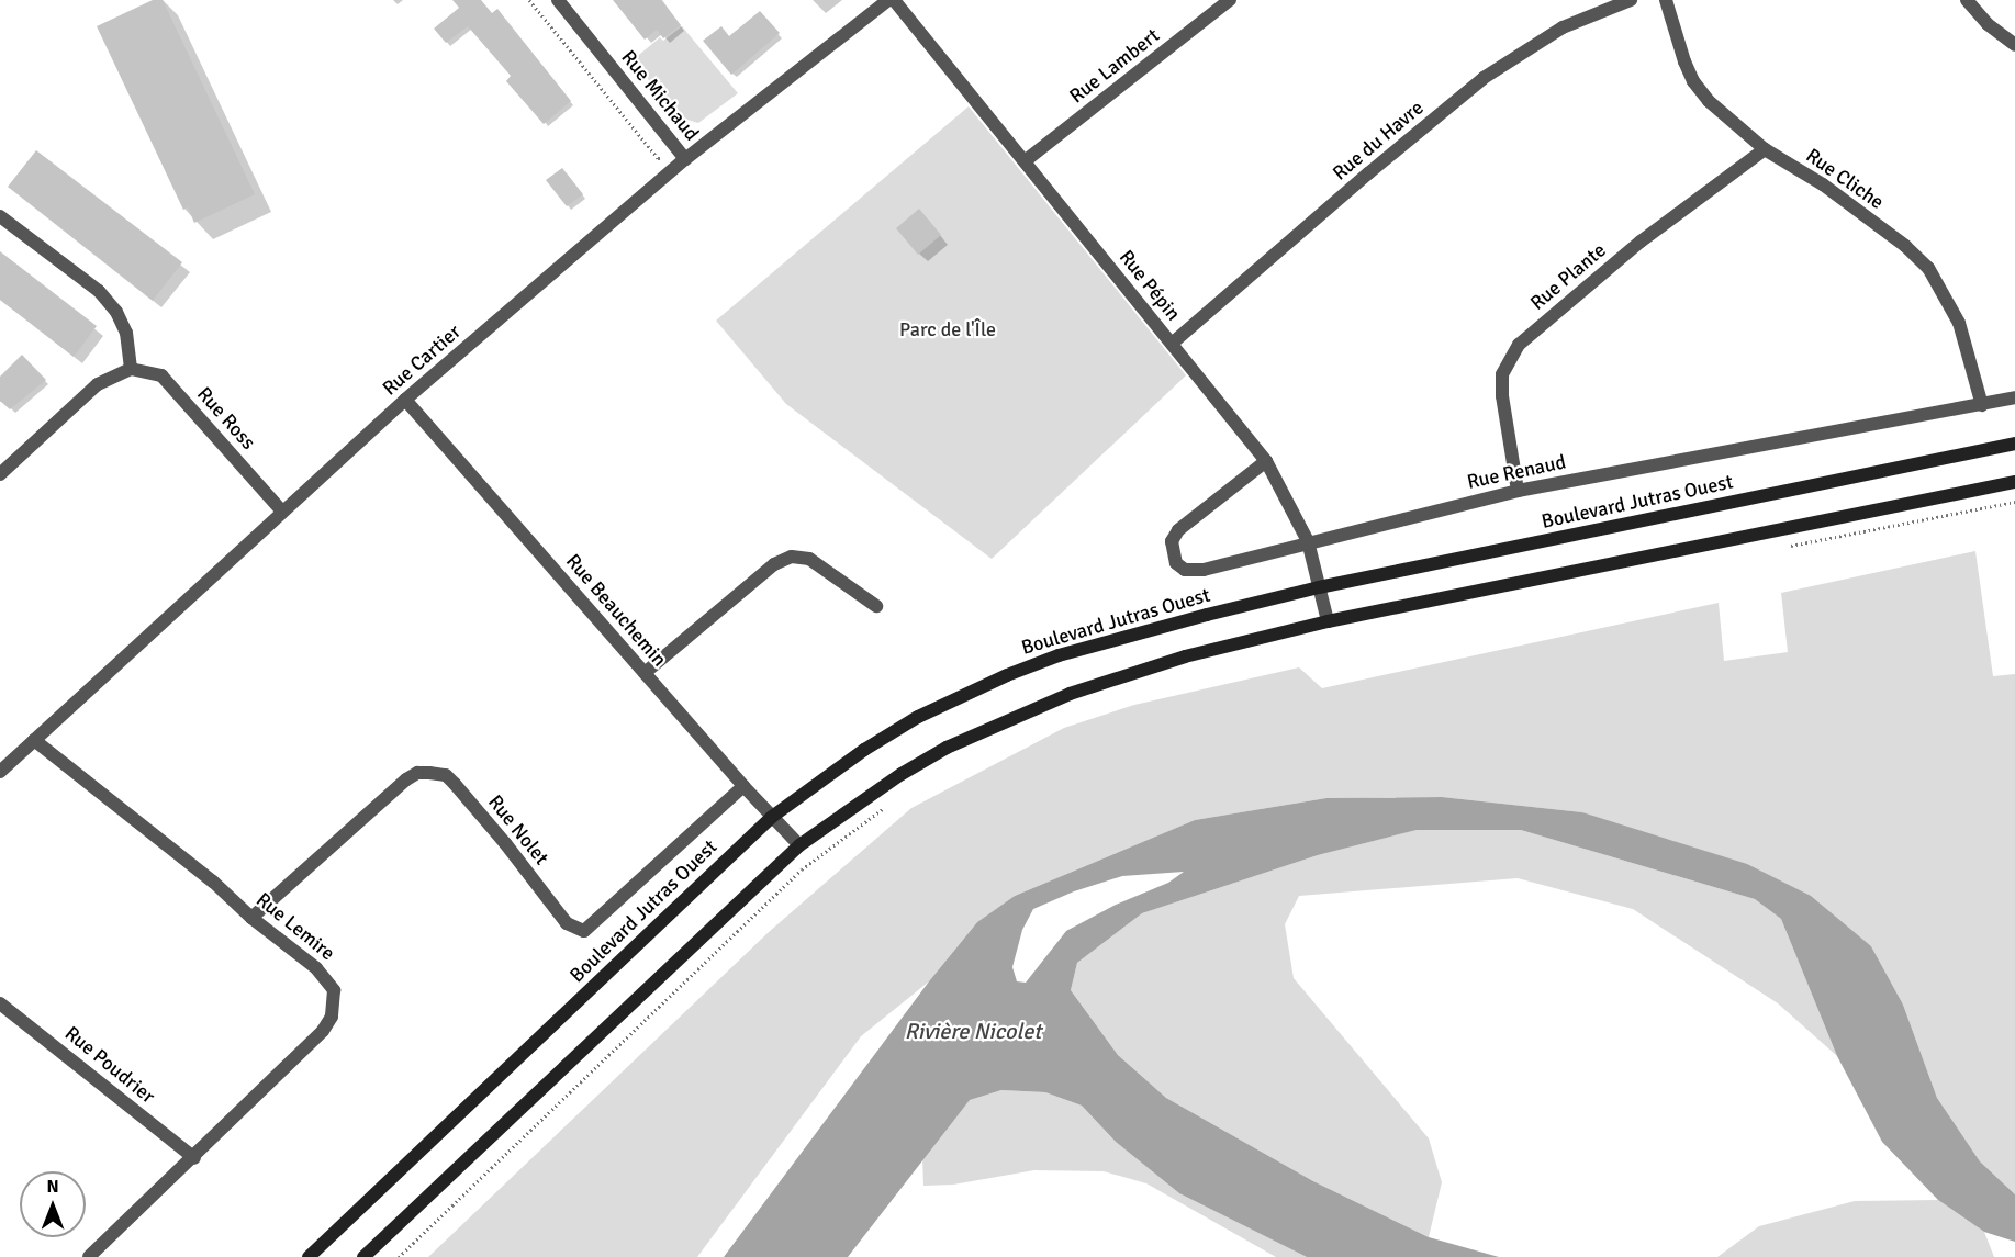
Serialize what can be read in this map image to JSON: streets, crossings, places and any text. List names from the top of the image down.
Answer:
{
  "streets": {
    "main road": ["Boulevard Jutras Ouest"],
    "street": [
      "Rue Lambert",
      "Rue Michaud",
      "Rue du Havre",
      "Rue Cliche",
      "Rue Plante",
      "Rue Pépin",
      "Rue Cartier",
      "Rue Ross",
      "Rue Renaud",
      "Rue Beauchemin",
      "Rue Nolet",
      "Rue Lemire",
      "Rue Poudrier"
    ]
  },
  "crossings": [
    ["Rue Lambert", "Rue Pépin"],
    ["Rue Michaud", "Rue Cartier"],
    ["Rue du Havre", "Rue Pépin"],
    ["Rue Cliche", "Rue Plante"],
    ["Rue Cliche", "Rue Renaud"],
    ["Rue Plante", "Rue Renaud"],
    ["Rue Pépin", "Rue Renaud"],
    ["Rue Pépin", "Boulevard Jutras Ouest"],
    ["Rue Cartier", "Rue Ross"],
    ["Rue Cartier", "Rue Beauchemin"],
    ["Rue Cartier", "Rue Lemire"],
    ["Boulevard Jutras Ouest", "Rue Beauchemin"],
    ["Rue Beauchemin", "Rue Nolet"],
    ["Rue Nolet", "Rue Lemire"],
    ["Rue Lemire", "Rue Poudrier"]
  ],
  "water": ["Rivière Nicolet"],
  "parks": ["Parc de l'Île"],
  "north": "top"
}
